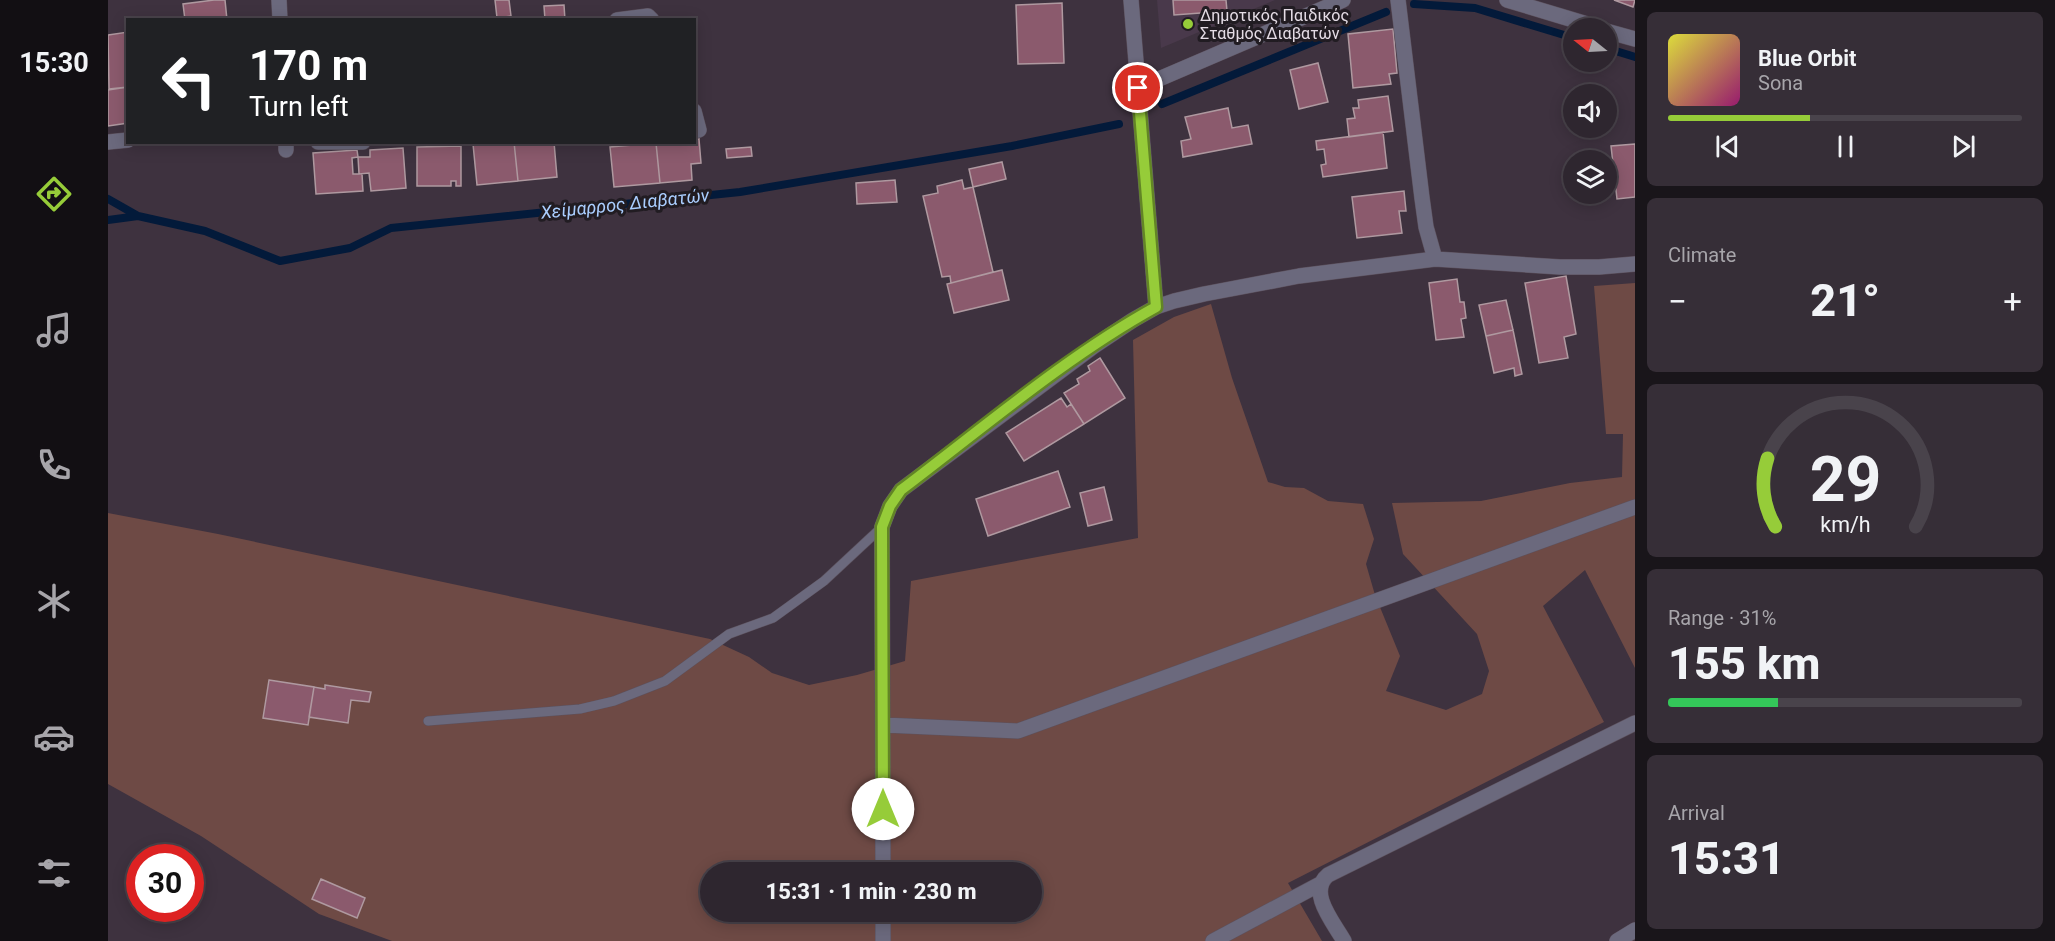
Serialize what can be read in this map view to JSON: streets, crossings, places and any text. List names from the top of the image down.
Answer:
{
  "water": ["Χείμαρρος Διαβατών"],
  "places": ["Δημοτικός Παιδικός Σταθμός Διαβατών"],
  "north": "left",
  "page": {
    "tabs": "15:30",
    "turn": ["170 m", "Turn left"],
    "song": ["Blue Orbit", "Sona"],
    "tile": [
      "Climate",
      ["Range · 31%", "155 km"],
      ["Arrival", "15:31"]
    ],
    "heat": ["−", "21°", "+"],
    "limit": "30",
    "trip": "15:31 · 1 min · 230 m",
    "gauge": ["29", "km/h"]
  }
}
